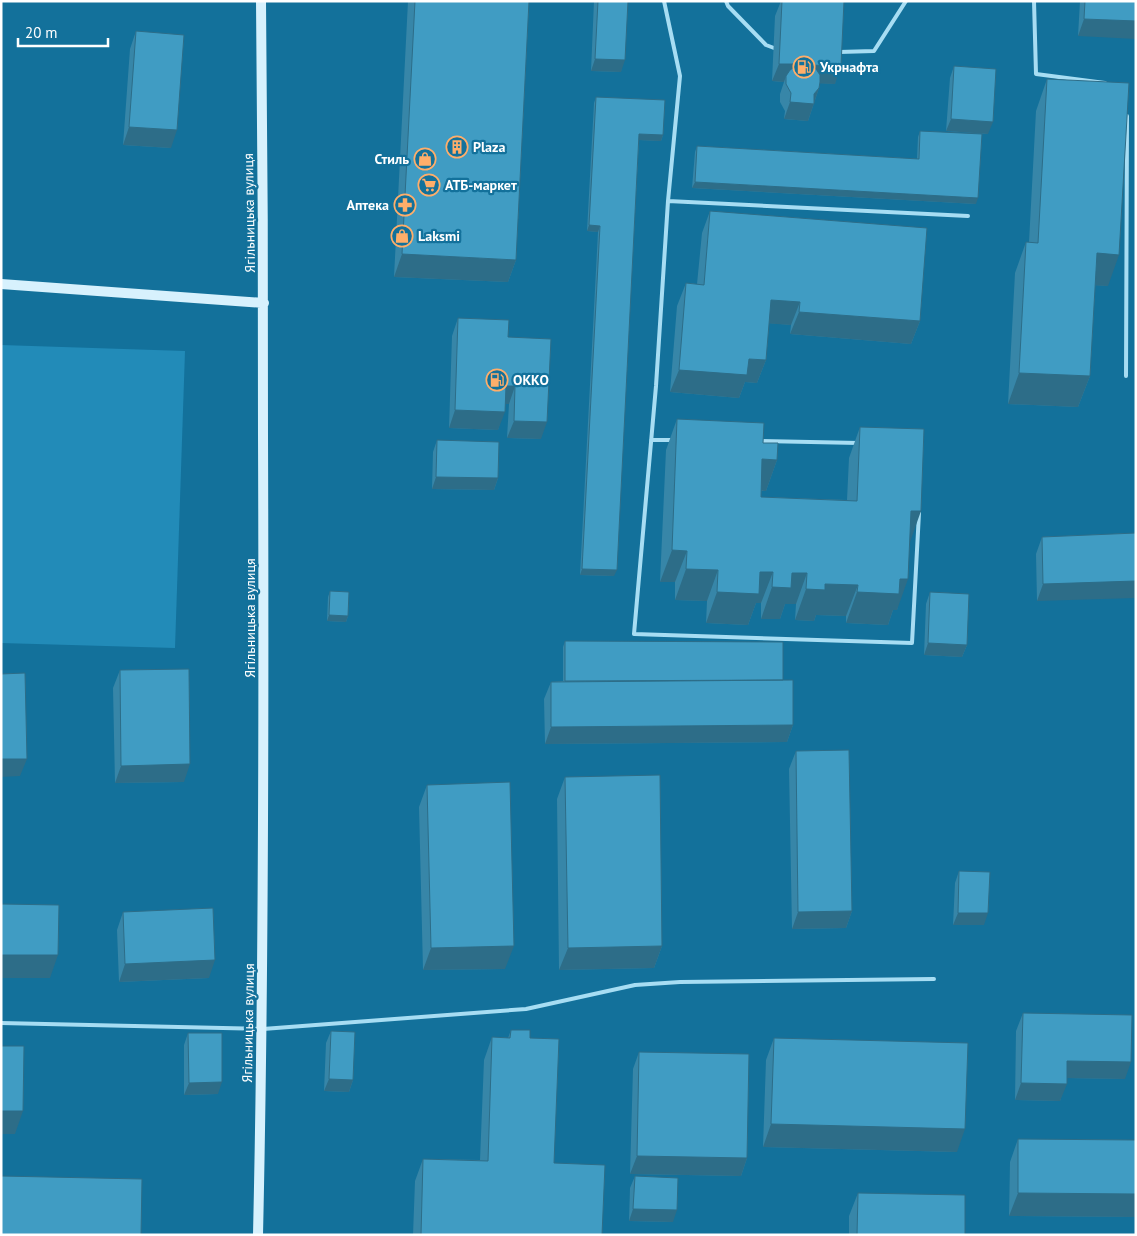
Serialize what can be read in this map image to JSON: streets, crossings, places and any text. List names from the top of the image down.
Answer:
{
  "streets": {
    "main road": ["Ягільницька вулиця"]
  },
  "places": {
    "fuel station": ["Укрнафта", "ОККО"],
    "building": ["Plaza"],
    "shop": ["Стиль", "Laksmi"],
    "supermarket": ["АТБ-маркет"],
    "pharmacy": ["Аптека"]
  },
  "scale_bar": "20 m"
}
